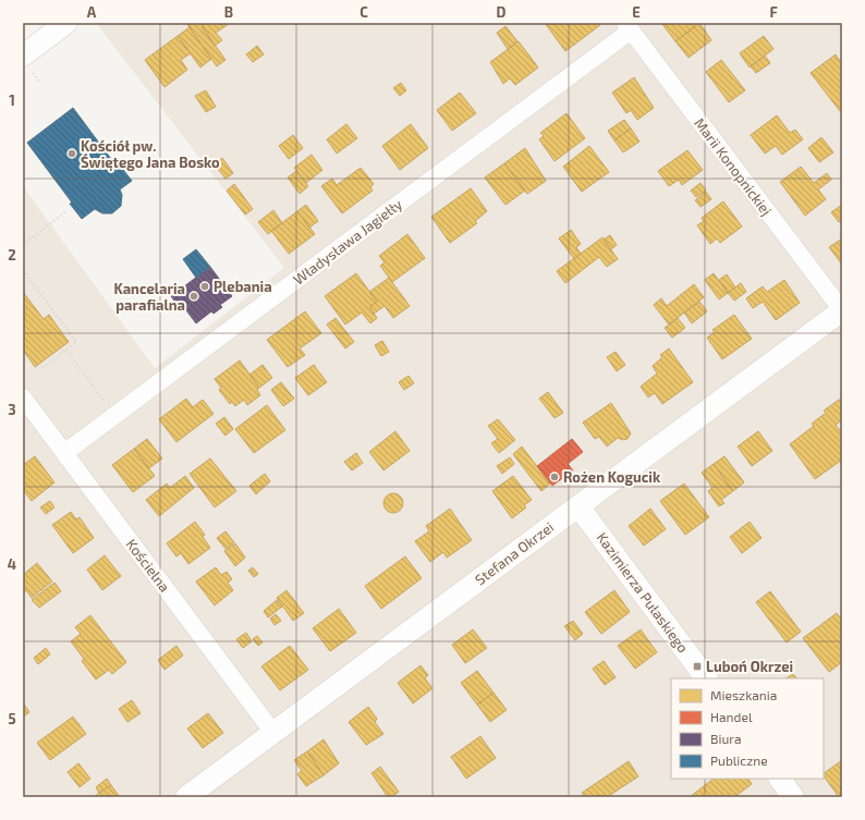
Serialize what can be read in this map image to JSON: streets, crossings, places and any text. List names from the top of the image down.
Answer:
{
  "streets": {
    "street": [
      "Marii Konopnickiej",
      "Władysława Jagiełły",
      "Stefana Okrzei",
      "Kościelna",
      "Kazimierza Pułaskiego"
    ]
  },
  "crossings": [
    ["Marii Konopnickiej", "Władysława Jagiełły"],
    ["Marii Konopnickiej", "Stefana Okrzei"],
    ["Władysława Jagiełły", "Kościelna"],
    ["Stefana Okrzei", "Kościelna"],
    ["Stefana Okrzei", "Kazimierza Pułaskiego"]
  ],
  "places": {
    "other": [
      "Kościół pw. Świętego Jana Bosko",
      "Plebania",
      "Kancelaria parafialna",
      "Rożen Kogucik"
    ],
    "transit": ["Luboń Okrzei"]
  },
  "legend": [
    "Mieszkania",
    "Handel",
    "Biura",
    "Publiczne"
  ],
  "grid": {
    "columns": [
      "A",
      "B",
      "C",
      "D",
      "E",
      "F"
    ],
    "rows": [
      "1",
      "2",
      "3",
      "4",
      "5"
    ]
  }
}
